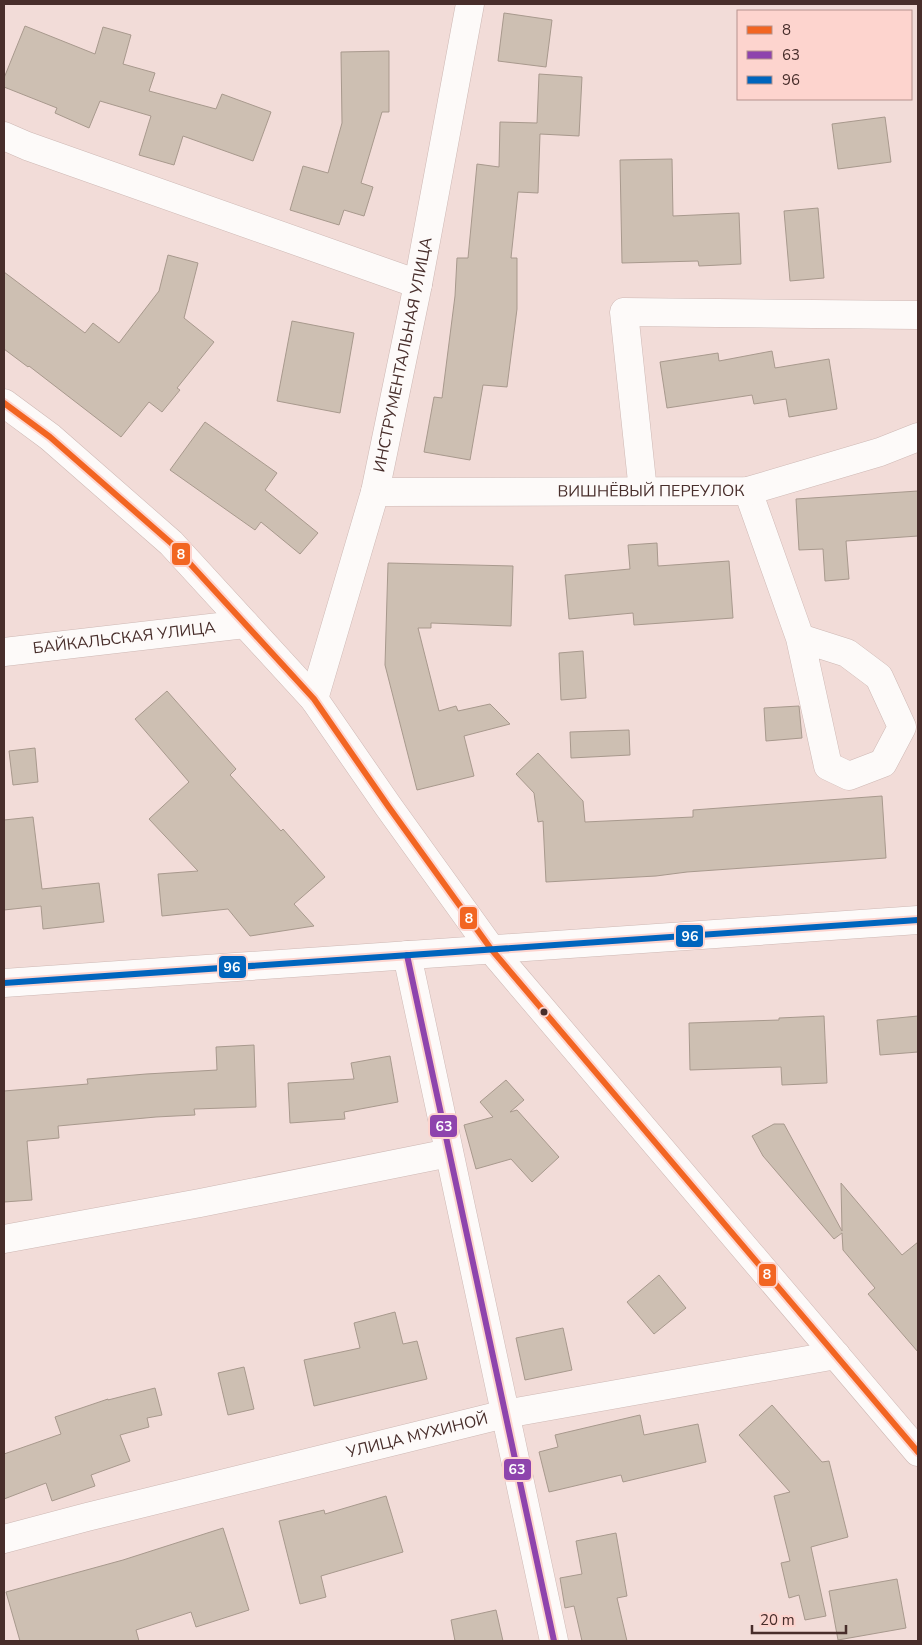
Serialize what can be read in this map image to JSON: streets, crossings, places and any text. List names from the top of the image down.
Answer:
{
  "streets": {
    "street": [
      "ИНСТРУМЕНТАЛЬНАЯ УЛИЦА",
      "ВИШНЁВЫЙ ПЕРЕУЛОК",
      "БАЙКАЛЬСКАЯ УЛИЦА",
      "УЛИЦА МУХИНОЙ"
    ]
  },
  "crossings": [
    ["ИНСТРУМЕНТАЛЬНАЯ УЛИЦА", "ВИШНЁВЫЙ ПЕРЕУЛОК"]
  ],
  "lines": ["transit line 8", "transit line 96", "transit line 63"],
  "legend": ["8", "63", "96"],
  "scale_bar": "20 m"
}
